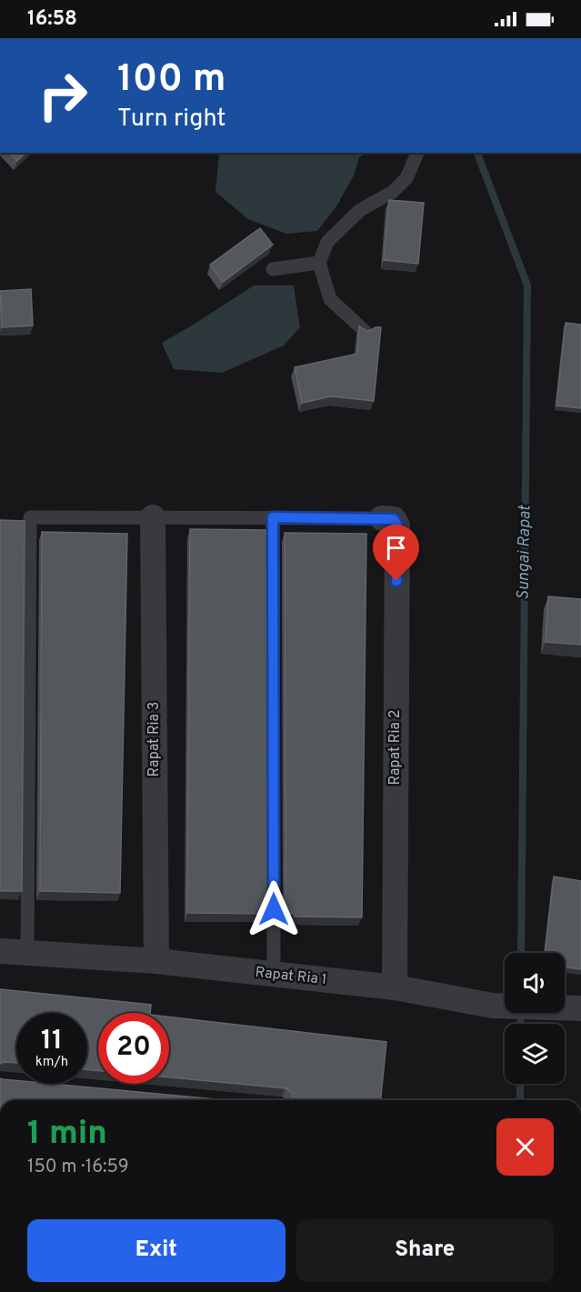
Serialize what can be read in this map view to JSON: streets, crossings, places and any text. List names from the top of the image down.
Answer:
{
  "streets": {
    "street": ["Rapat Ria 3", "Rapat Ria 2", "Rapat Ria 1"]
  },
  "crossings": [
    ["Rapat Ria 3", "Rapat Ria 1"],
    ["Rapat Ria 2", "Rapat Ria 1"]
  ],
  "water": ["Sungai Rapat"],
  "page": {
    "status": "16:58",
    "turn": ["100 m", "Turn right"],
    "speed": "11 km/h",
    "limit": "20",
    "heading": ["1 min", "150 m · 16:59"],
    "buttons": ["Exit", "Share"]
  }
}
